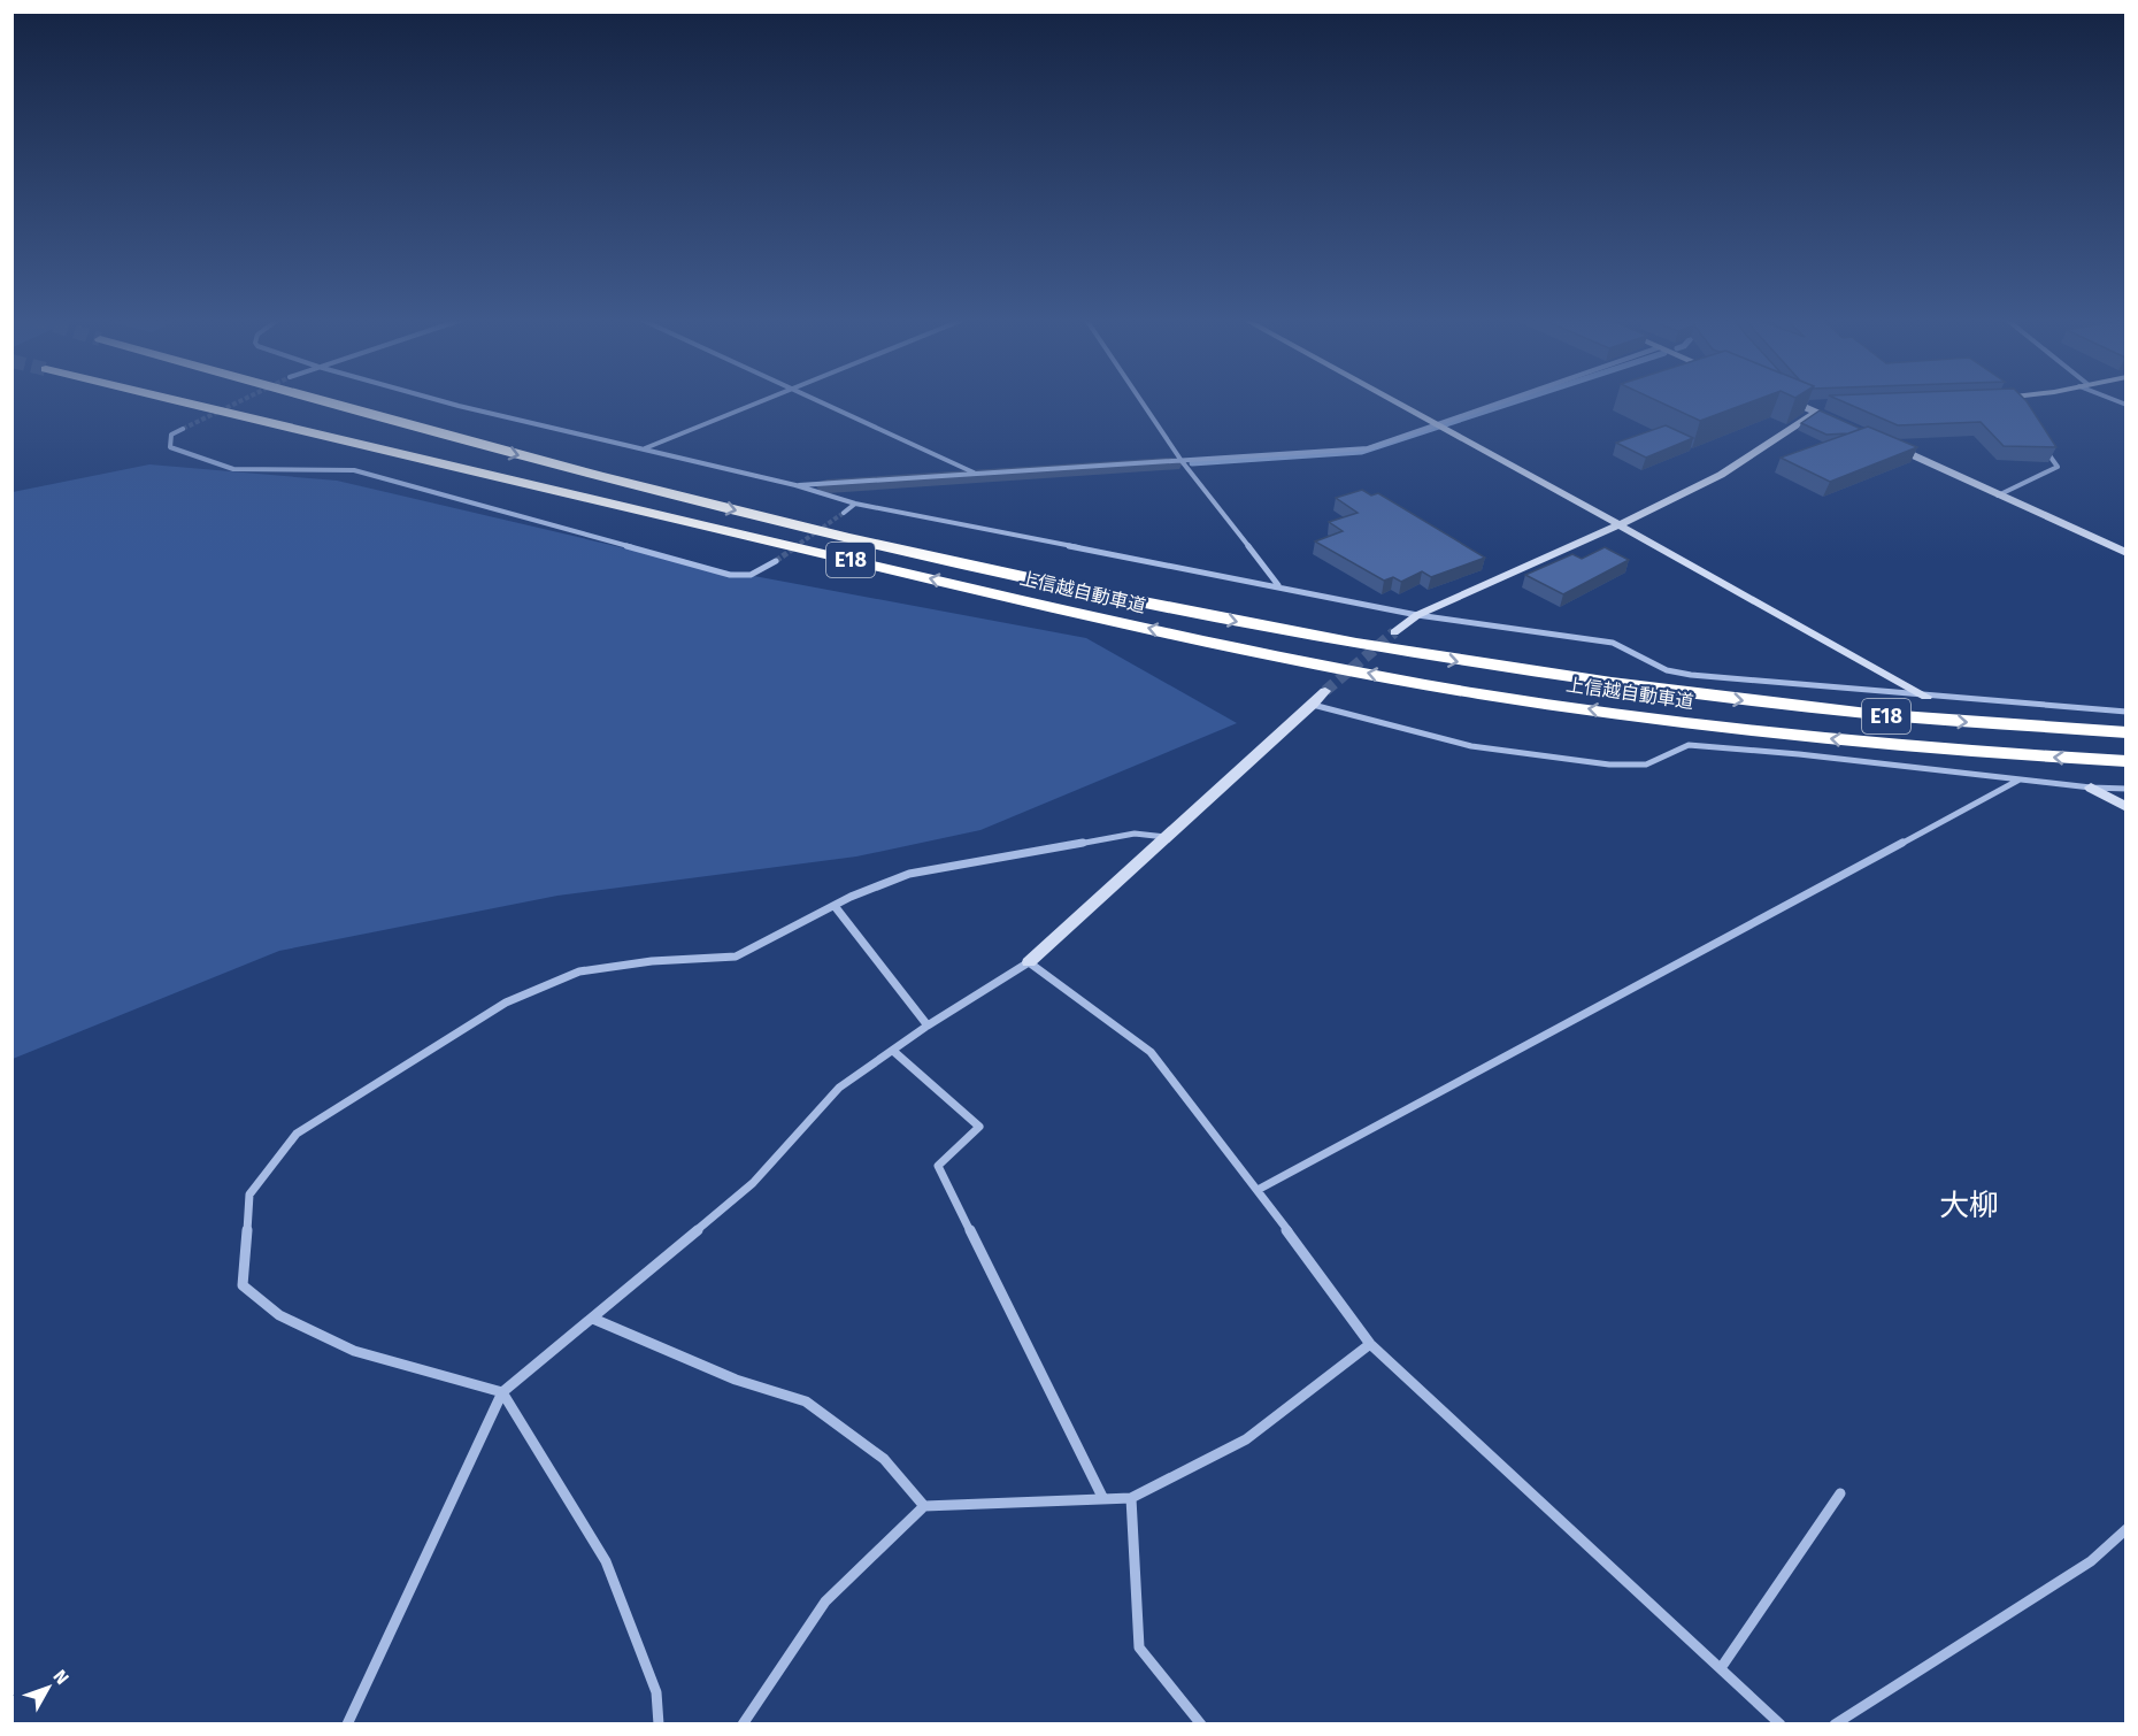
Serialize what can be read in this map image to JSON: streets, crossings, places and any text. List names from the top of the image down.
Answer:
{
  "streets": {
    "highway": ["E18", "上信越自動車道"]
  },
  "districts": ["大柳"],
  "north": "top right"
}
